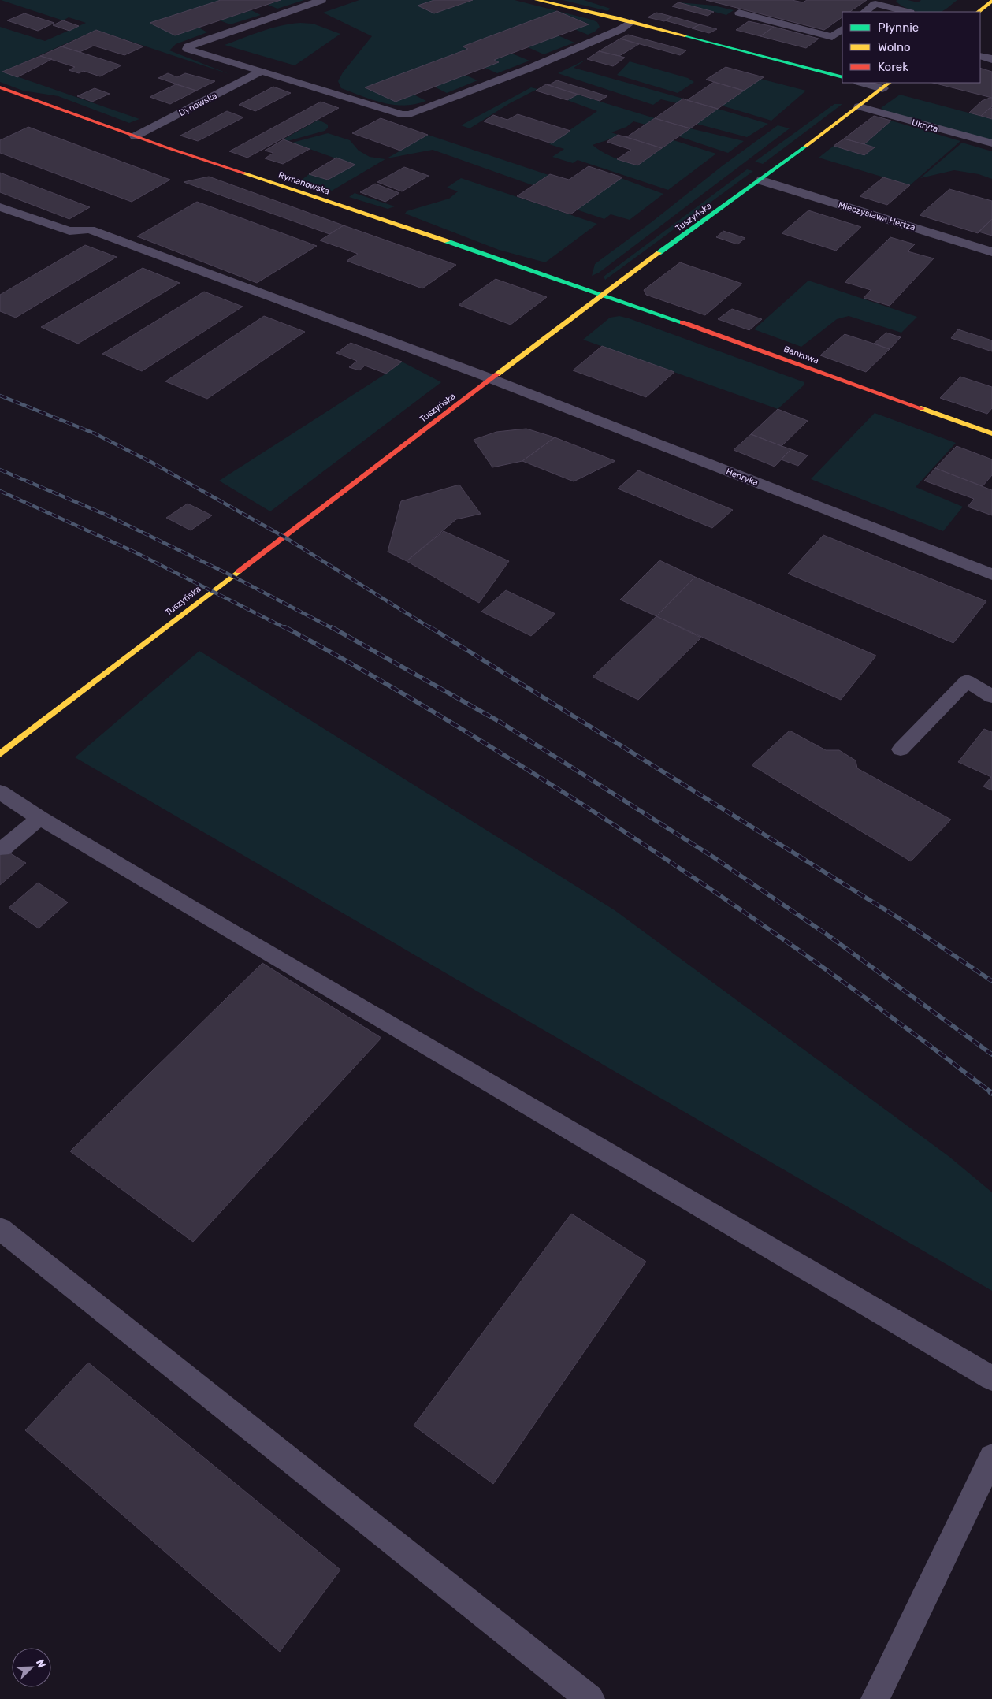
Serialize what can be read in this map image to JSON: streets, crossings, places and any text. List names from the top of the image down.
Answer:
{
  "streets": {
    "street": [
      "Rymanowska",
      "Mieczysława Hertza",
      "Tuszyńska",
      "Bankowa",
      "Henryka"
    ],
    "lane": ["Dynowska", "Ukryta"]
  },
  "crossings": [
    ["Dynowska", "Rymanowska"],
    ["Ukryta", "Tuszyńska"],
    ["Rymanowska", "Tuszyńska"],
    ["Rymanowska", "Bankowa"],
    ["Mieczysława Hertza", "Tuszyńska"],
    ["Tuszyńska", "Bankowa"],
    ["Tuszyńska", "Henryka"]
  ],
  "legend": ["Płynnie", "Wolno", "Korek"],
  "north": "top right"
}
